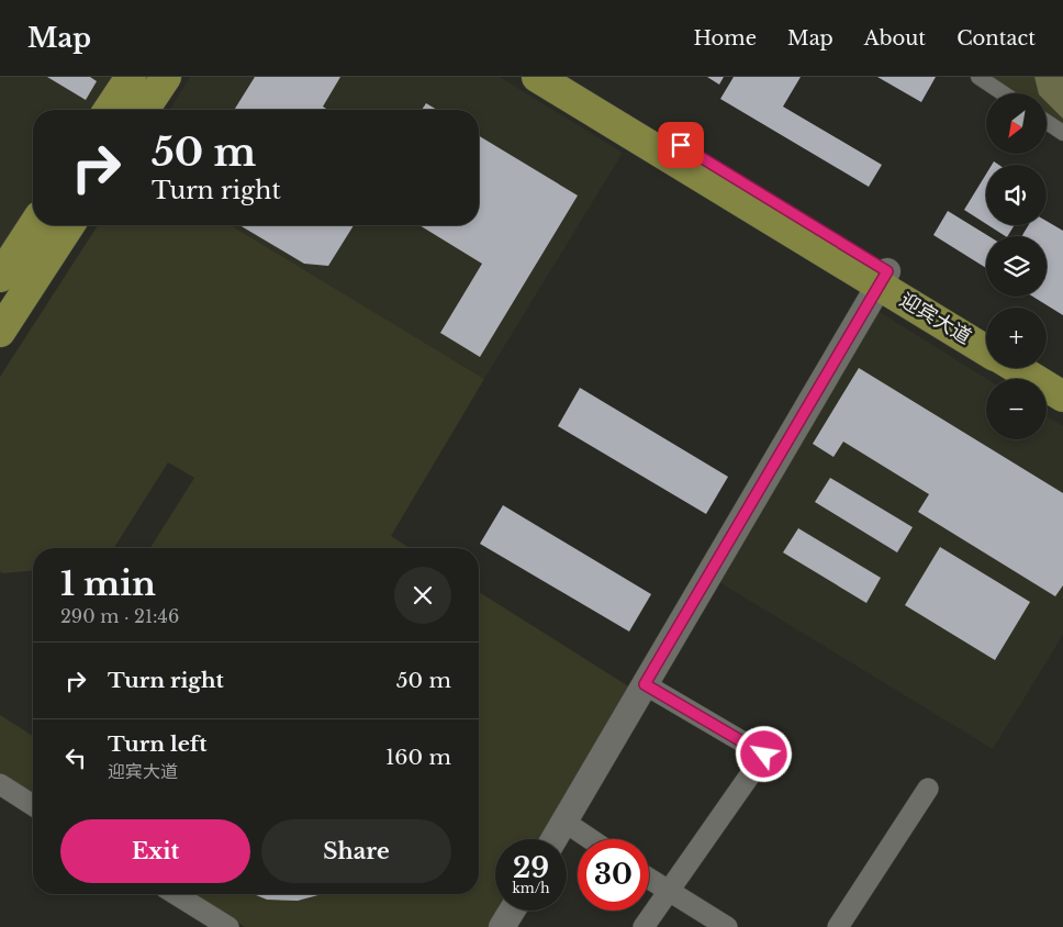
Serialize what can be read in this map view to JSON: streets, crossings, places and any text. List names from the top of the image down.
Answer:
{
  "streets": {
    "main road": ["迎宾大道"]
  },
  "north": "bottom left",
  "page": {
    "header": "Map",
    "nav": [
      "Home",
      "Map",
      "About",
      "Contact"
    ],
    "map_buttons": ["+", "−"],
    "turn": ["50 m", "Turn right"],
    "heading": ["1 min", "290 m · 21:46"],
    "list": [
      {
        "name": "Turn right",
        "value": "50 m"
      },
      {
        "name": "Turn left",
        "note": "迎宾大道",
        "value": "160 m"
      }
    ],
    "buttons": ["Exit", "Share"],
    "speed": "29 km/h",
    "limit": "30"
  }
}
